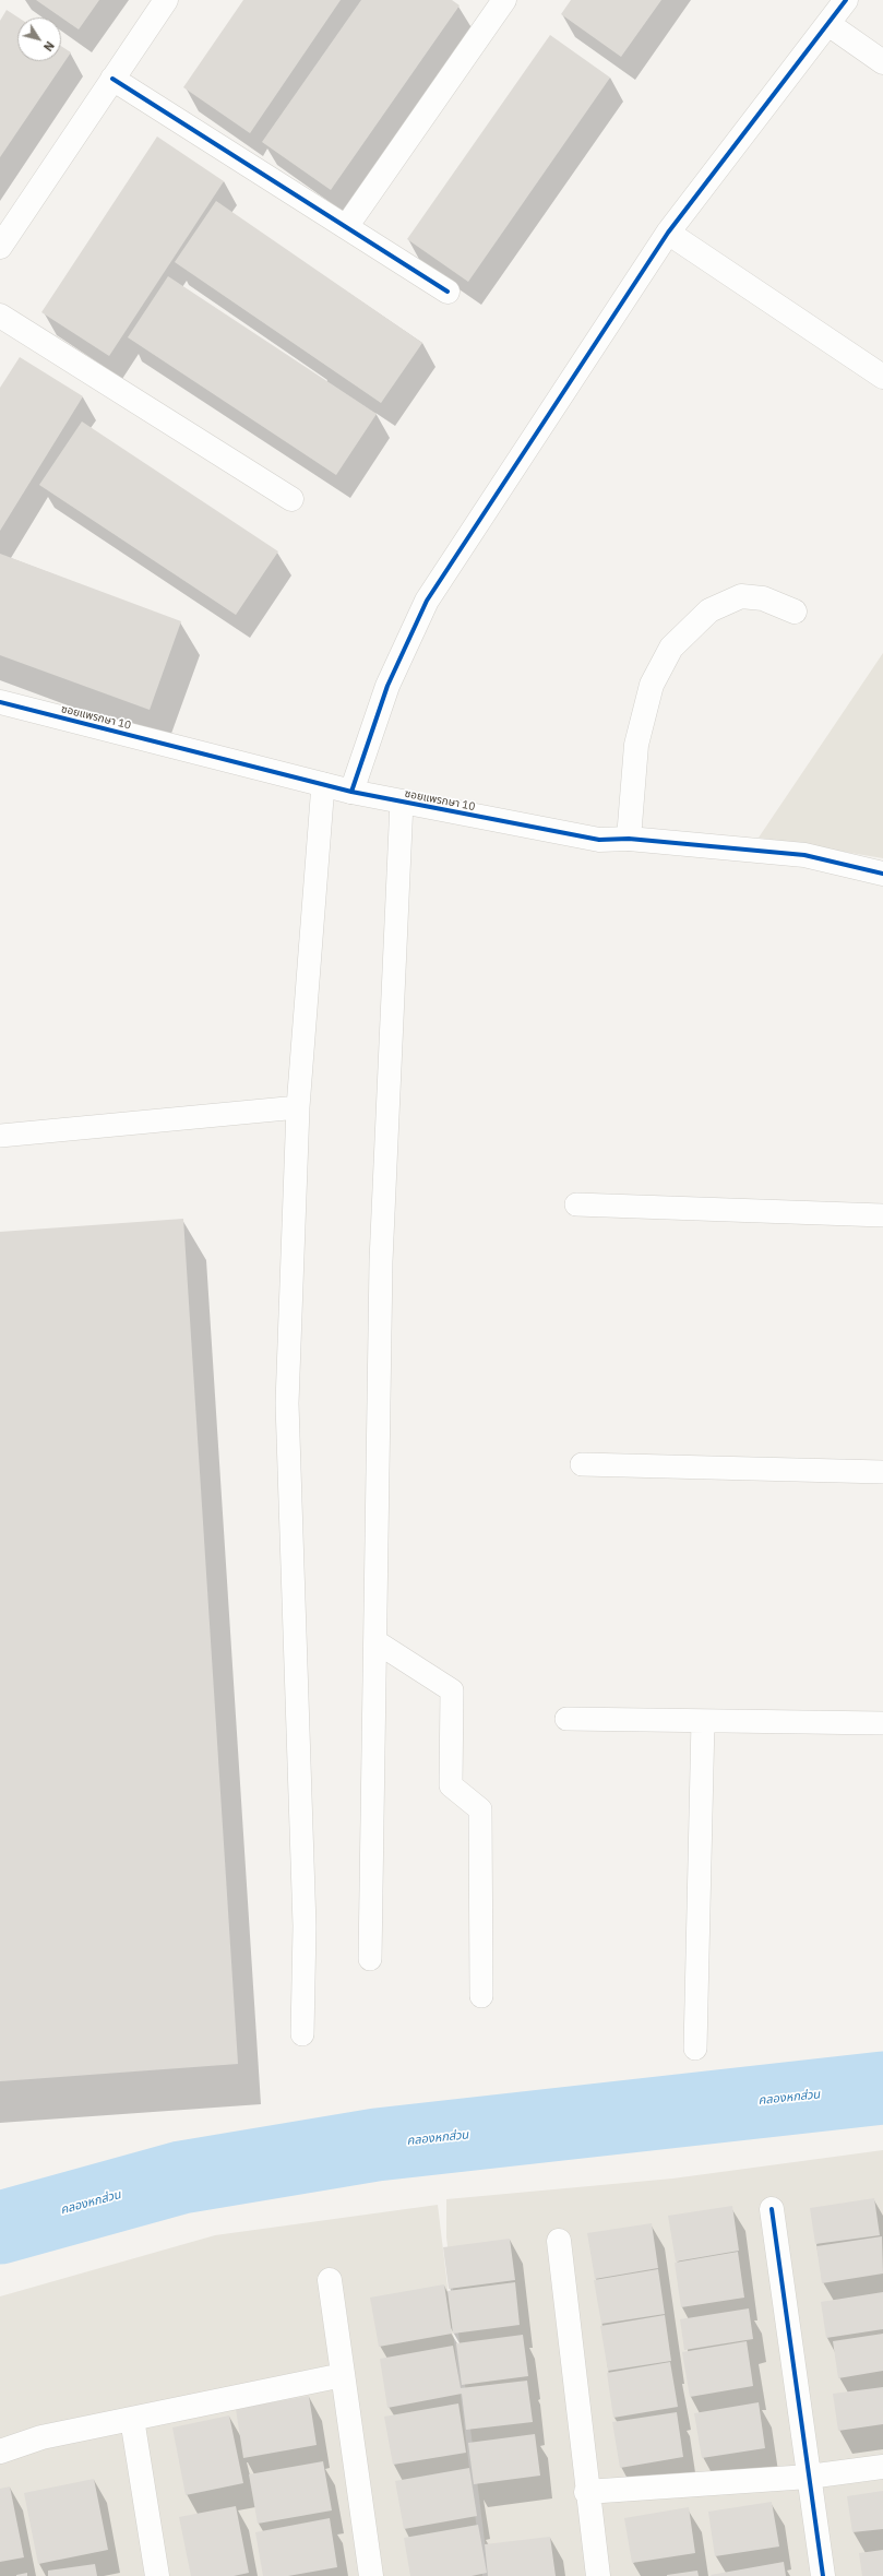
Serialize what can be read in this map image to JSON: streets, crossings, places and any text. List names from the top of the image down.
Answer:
{
  "streets": {
    "street": ["ซอยแพรกษา 10"]
  },
  "water": ["คลองหกส่วน"],
  "north": "bottom right"
}
